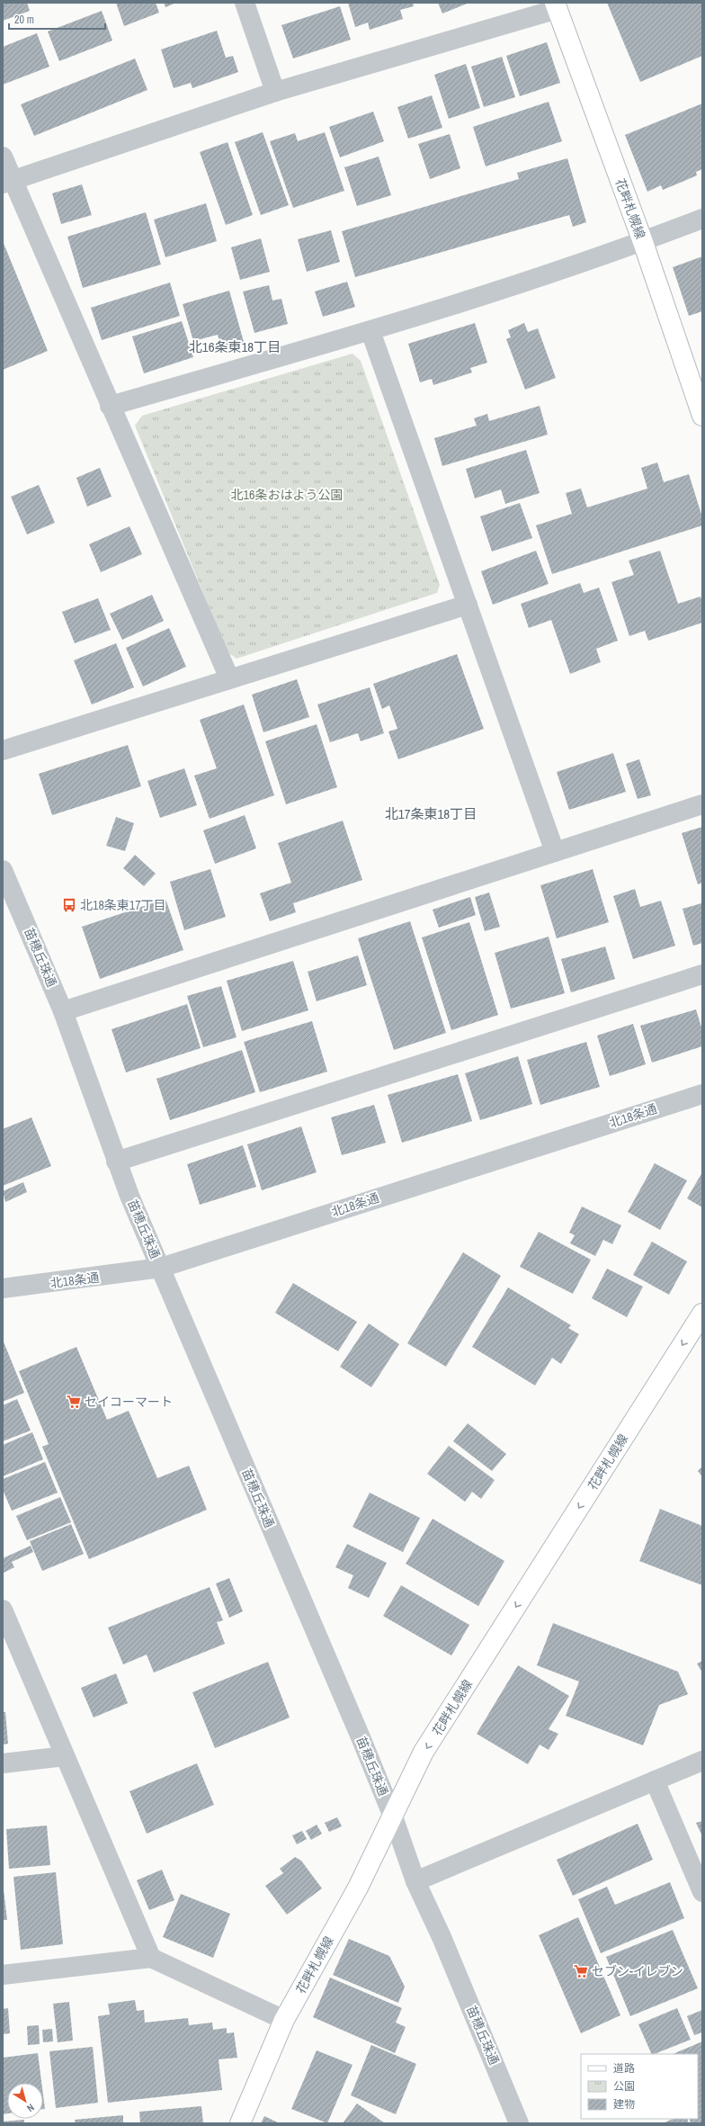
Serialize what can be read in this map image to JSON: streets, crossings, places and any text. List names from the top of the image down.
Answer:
{
  "streets": {
    "main road": ["花畔札幌線"],
    "street": ["苗穂丘珠通", "北18条通"]
  },
  "crossings": [
    ["花畔札幌線", "苗穂丘珠通"],
    ["苗穂丘珠通", "北18条通"]
  ],
  "one_way": ["花畔札幌線"],
  "districts": ["北16条東18丁目", "北17条東18丁目"],
  "parks": ["北16条おはよう公園"],
  "places": {
    "bus stop": ["北18条東17丁目"],
    "supermarket": ["セイコーマート", "セブン-イレブン"]
  },
  "legend": ["道路", "公園", "建物"],
  "scale_bar": "20 m",
  "north": "bottom right"
}
